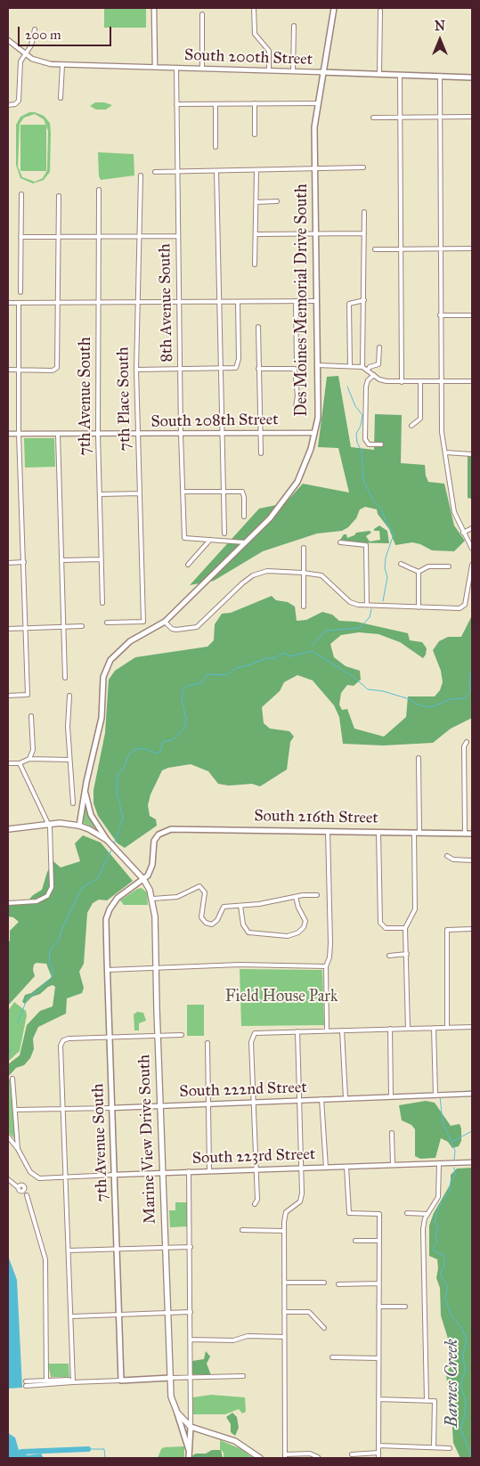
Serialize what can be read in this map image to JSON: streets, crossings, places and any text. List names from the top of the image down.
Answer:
{
  "streets": {
    "main road": [
      "South 200th Street",
      "Des Moines Memorial Drive South",
      "7th Avenue South",
      "South 216th Street",
      "Marine View Drive South"
    ],
    "street": [
      "8th Avenue South",
      "7th Place South",
      "South 208th Street",
      "South 222nd Street",
      "South 223rd Street"
    ]
  },
  "crossings": [
    ["South 200th Street", "Des Moines Memorial Drive South"],
    ["South 200th Street", "8th Avenue South"],
    ["Des Moines Memorial Drive South", "South 208th Street"],
    ["Des Moines Memorial Drive South", "Marine View Drive South"],
    ["8th Avenue South", "South 208th Street"],
    ["7th Avenue South", "South 208th Street"],
    ["7th Avenue South", "South 216th Street"],
    ["7th Avenue South", "South 222nd Street"],
    ["7th Avenue South", "Marine View Drive South"],
    ["7th Avenue South", "South 223rd Street"],
    ["7th Place South", "South 208th Street"],
    ["South 216th Street", "Marine View Drive South"],
    ["South 222nd Street", "Marine View Drive South"],
    ["Marine View Drive South", "South 223rd Street"]
  ],
  "water": ["Barnes Creek"],
  "parks": ["Field House Park"],
  "scale_bar": "200 m",
  "north": "top"
}
